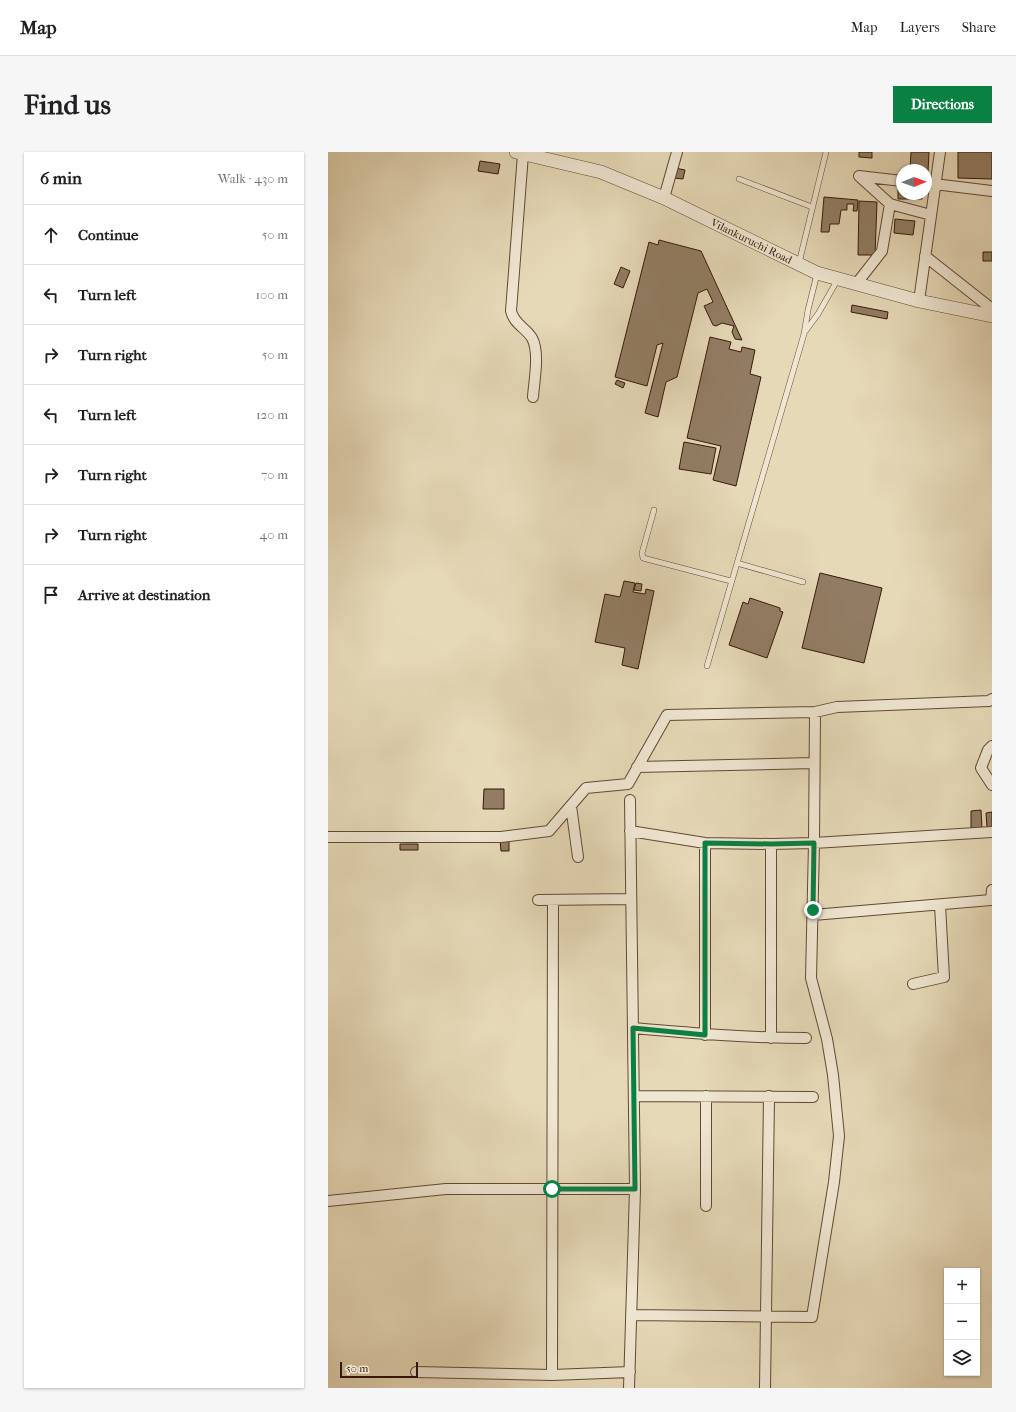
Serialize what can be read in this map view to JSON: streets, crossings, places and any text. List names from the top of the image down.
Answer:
{
  "streets": {
    "street": ["Vilankuruchi Road"]
  },
  "scale_bar": "50 m",
  "north": "right",
  "page": {
    "header": "Map",
    "nav": ["Map", "Layers", "Share"],
    "buttons": "Directions",
    "title": "Find us",
    "heading": ["6 min", "Walk · 430 m"],
    "list": [
      ["Continue", "50 m"],
      ["Turn left", "100 m"],
      ["Turn right", "50 m"],
      ["Turn left", "120 m"],
      ["Turn right", "70 m"],
      ["Turn right", "40 m"],
      "Arrive at destination"
    ],
    "map_buttons": ["+", "−"],
    "scale": "50 m"
  }
}
